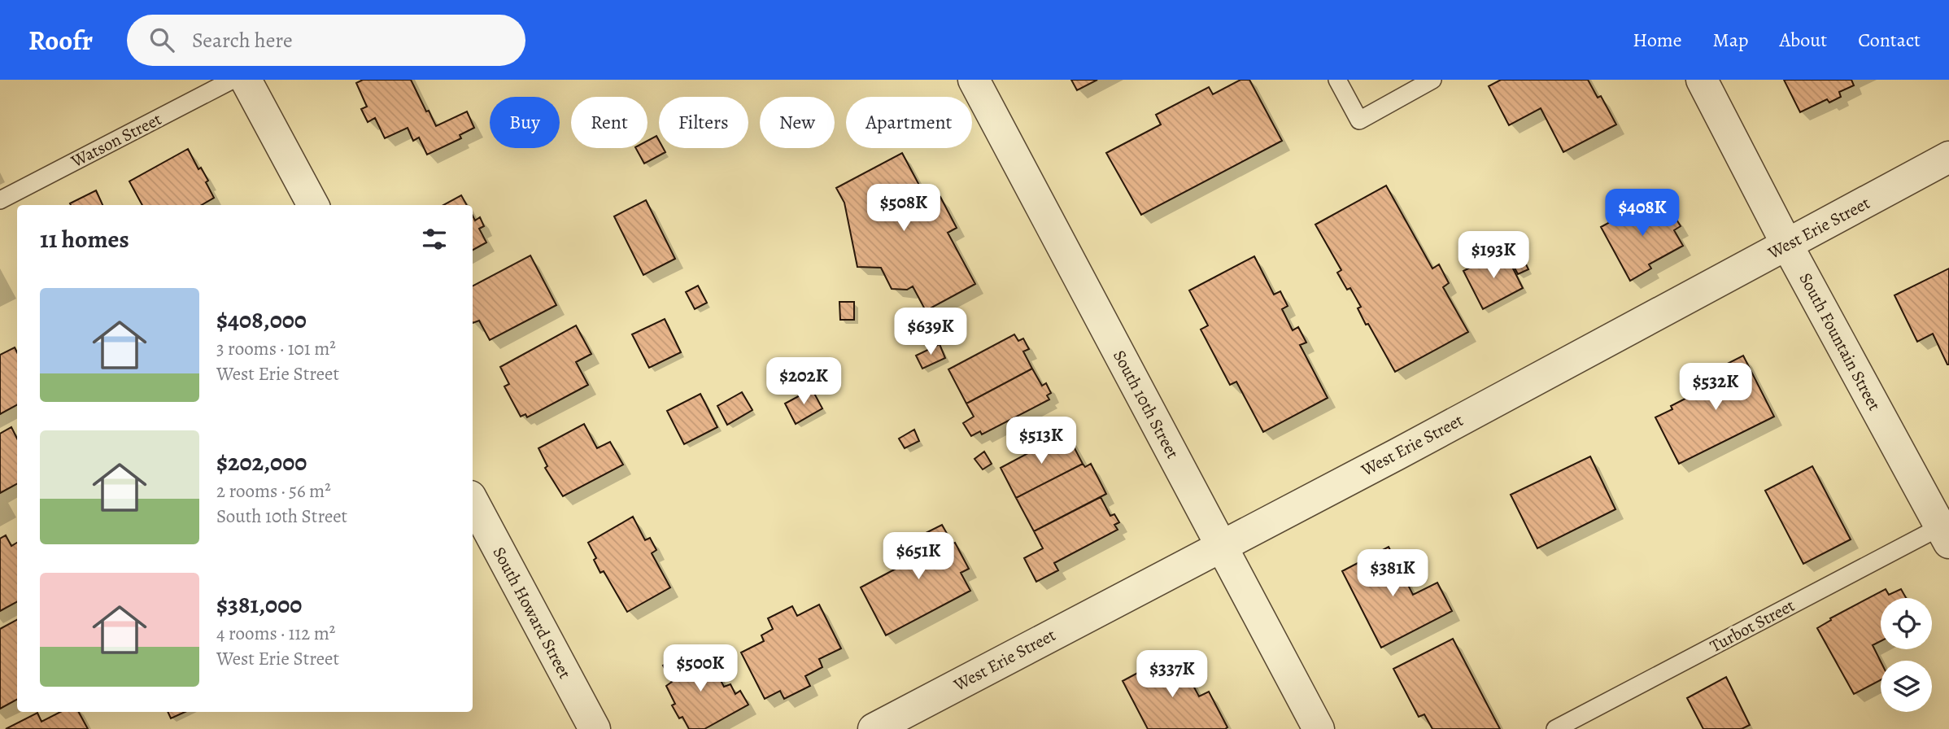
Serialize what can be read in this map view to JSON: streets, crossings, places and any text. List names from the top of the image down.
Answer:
{
  "streets": {
    "street": [
      "West Erie Street",
      "South Fountain Street",
      "South 10th Street",
      "South Howard Street"
    ],
    "lane": ["Watson Street", "Turbot Street"]
  },
  "crossings": [
    ["West Erie Street", "South Fountain Street"],
    ["West Erie Street", "South 10th Street"],
    ["South Fountain Street", "Turbot Street"]
  ],
  "page": {
    "header": "Roofr",
    "search": "Search here",
    "nav": [
      "Home",
      "Map",
      "About",
      "Contact"
    ],
    "chip": [
      "Buy",
      "Rent",
      "Filters",
      "New",
      "Apartment"
    ],
    "price": [
      "$508K",
      "$408K",
      "$193K",
      "$639K",
      "$202K",
      "$532K",
      "$513K",
      "$651K",
      "$381K",
      "$500K",
      "$337K"
    ],
    "heading": "11 homes",
    "list": [
      {
        "name": "$408,000",
        "note": "3 rooms · 101 m² · West Erie Street"
      },
      {
        "name": "$202,000",
        "note": "2 rooms · 56 m² · South 10th Street"
      },
      {
        "name": "$381,000",
        "note": "4 rooms · 112 m² · West Erie Street"
      }
    ]
  }
}
